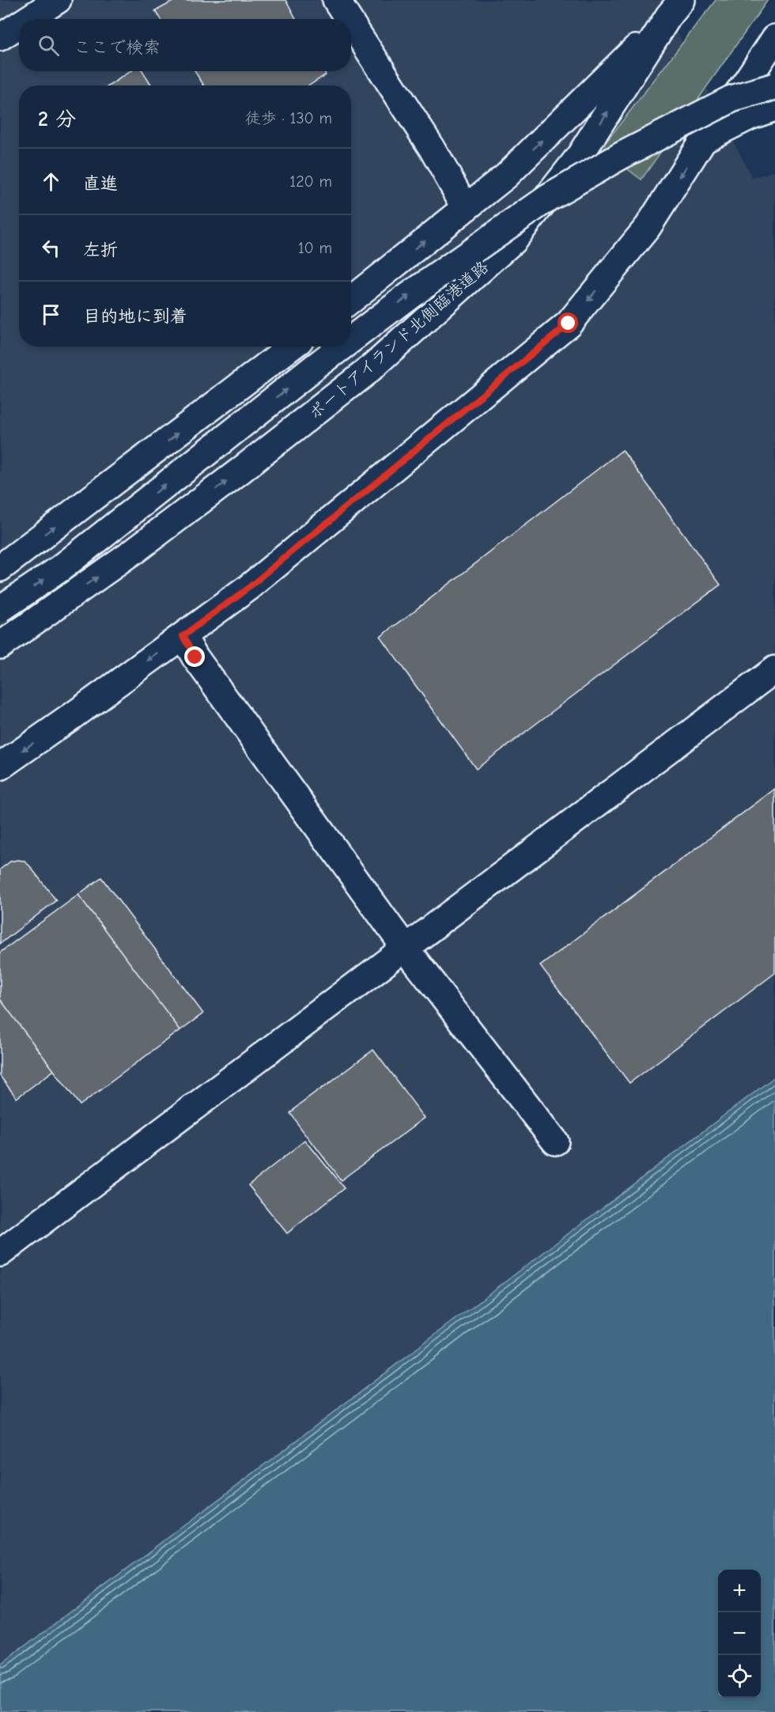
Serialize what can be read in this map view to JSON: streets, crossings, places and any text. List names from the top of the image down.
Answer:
{
  "streets": {
    "street": ["ポートアイランド北側臨港道路"]
  },
  "page": {
    "search": "ここで検索",
    "heading": ["2 分", "徒歩 · 130 m"],
    "list": [
      ["直進", "120 m"],
      ["左折", "10 m"],
      "目的地に到着"
    ],
    "map_buttons": ["+", "−"]
  }
}
